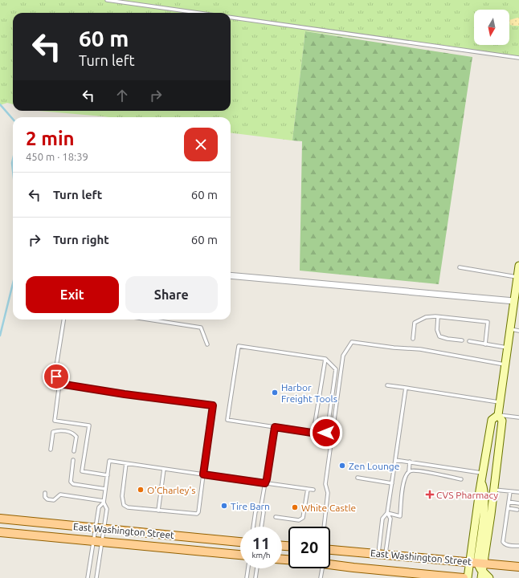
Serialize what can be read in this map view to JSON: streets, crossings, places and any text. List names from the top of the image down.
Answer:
{
  "streets": {
    "main road": ["East Washington Street"]
  },
  "places": {
    "other": [
      "Harbor Freight Tools",
      "Zen Lounge",
      "O'Charley's",
      "Tire Barn",
      "White Castle"
    ],
    "health": ["CVS Pharmacy"]
  },
  "north": "bottom",
  "page": {
    "turn": ["60 m", "Turn left"],
    "heading": ["2 min", "450 m · 18:39"],
    "list": [
      {
        "name": "Turn left",
        "value": "60 m"
      },
      {
        "name": "Turn right",
        "value": "60 m"
      }
    ],
    "buttons": ["Exit", "Share"],
    "speed": "11 km/h",
    "limit": "20"
  }
}
